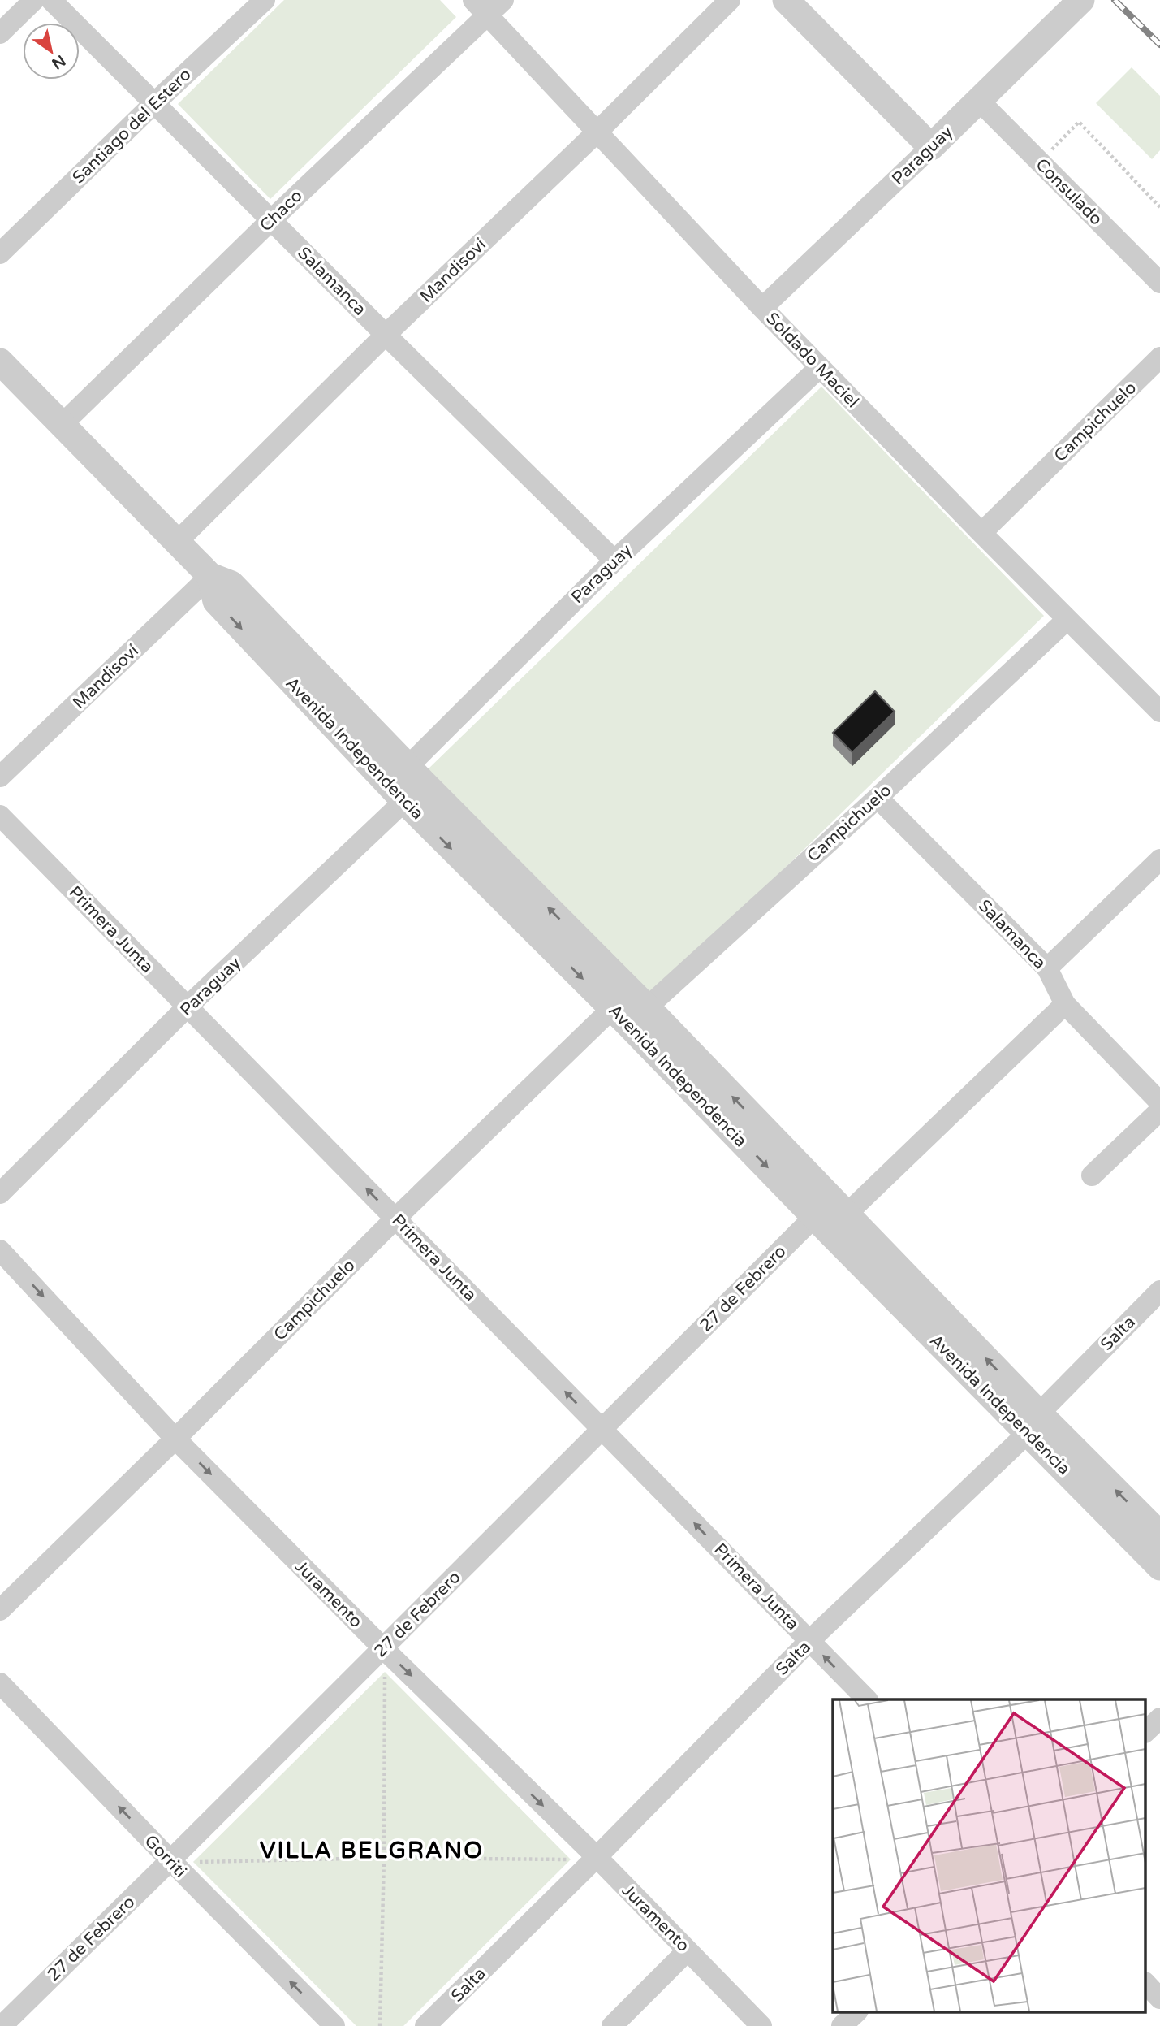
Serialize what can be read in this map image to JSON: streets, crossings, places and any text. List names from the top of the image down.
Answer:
{
  "streets": {
    "street": [
      "Santiago del Estero",
      "Paraguay",
      "Consulado",
      "Chaco",
      "Mandisoví",
      "Salamanca",
      "Soldado Maciel",
      "Campichuelo",
      "Avenida Independencia",
      "Primera Junta",
      "27 de Febrero",
      "Salta",
      "Juramento",
      "Gorriti"
    ]
  },
  "crossings": [
    ["Santiago del Estero", "Salamanca"],
    ["Paraguay", "Consulado"],
    ["Paraguay", "Salamanca"],
    ["Paraguay", "Soldado Maciel"],
    ["Paraguay", "Avenida Independencia"],
    ["Paraguay", "Primera Junta"],
    ["Chaco", "Salamanca"],
    ["Chaco", "Soldado Maciel"],
    ["Chaco", "Avenida Independencia"],
    ["Mandisoví", "Salamanca"],
    ["Mandisoví", "Soldado Maciel"],
    ["Mandisoví", "Avenida Independencia"],
    ["Salamanca", "Campichuelo"],
    ["Salamanca", "27 de Febrero"],
    ["Soldado Maciel", "Campichuelo"],
    ["Campichuelo", "Avenida Independencia"],
    ["Campichuelo", "Primera Junta"],
    ["Campichuelo", "Juramento"],
    ["Avenida Independencia", "27 de Febrero"],
    ["Avenida Independencia", "Salta"],
    ["Primera Junta", "27 de Febrero"],
    ["Primera Junta", "Salta"],
    ["27 de Febrero", "Juramento"],
    ["27 de Febrero", "Gorriti"],
    ["Salta", "Juramento"]
  ],
  "one_way": ["Primera Junta", "Juramento", "Gorriti"],
  "districts": ["VILLA BELGRANO"],
  "north": "bottom right"
}
